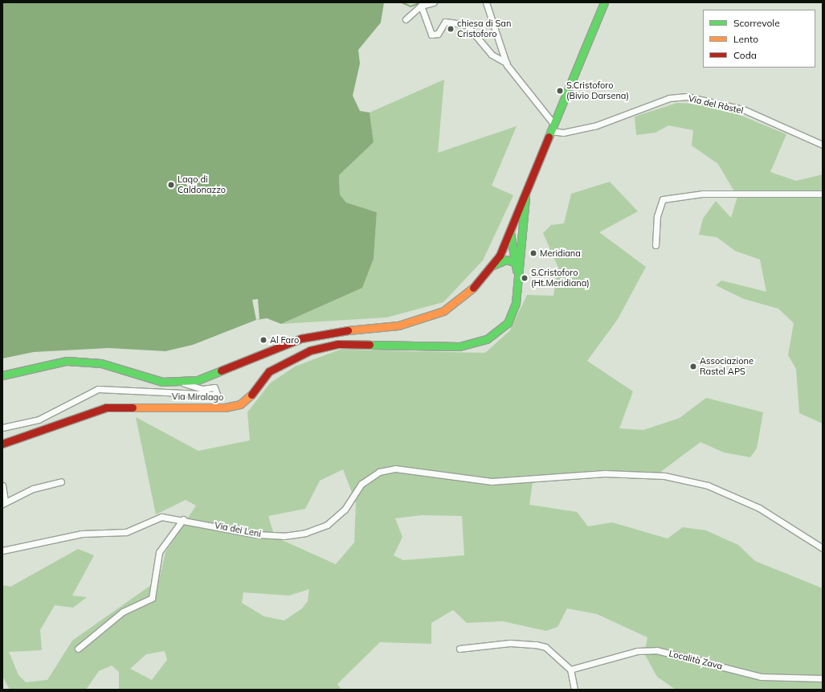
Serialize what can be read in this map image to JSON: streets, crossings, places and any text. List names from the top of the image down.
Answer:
{
  "streets": {
    "main road": ["Via Miralago"],
    "street": ["Via del Ràstel", "Via dei Leni", "Località Zava"]
  },
  "places": [
    "chiesa di San Cristoforo",
    "S.Cristoforo (Bivio Darsena)",
    "Lago di Caldonazzo",
    "Meridiana",
    "S.Cristoforo (Ht.Meridiana)",
    "Al Faro",
    "Associazione Rastel APS"
  ],
  "legend": ["Scorrevole", "Lento", "Coda"]
}
